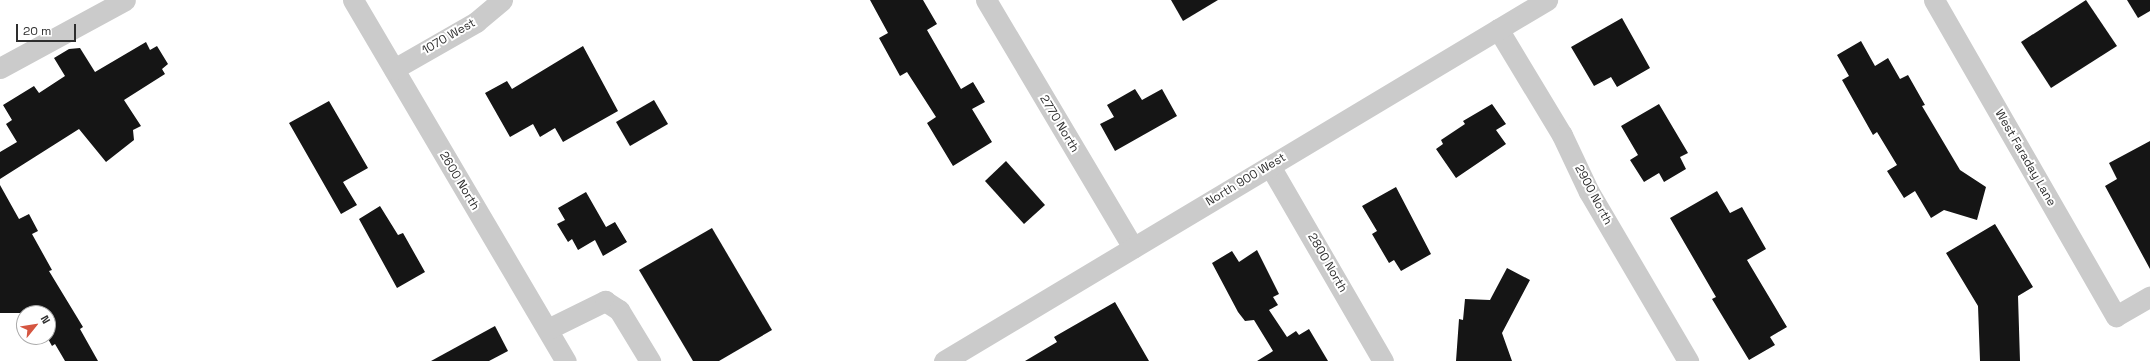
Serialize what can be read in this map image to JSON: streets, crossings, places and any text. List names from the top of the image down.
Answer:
{
  "streets": {
    "street": [
      "1070 West",
      "2770 North",
      "West Faraday Lane",
      "North 900 West",
      "2600 North",
      "2900 North",
      "2800 North"
    ]
  },
  "crossings": [
    ["1070 West", "2600 North"],
    ["2770 North", "North 900 West"],
    ["North 900 West", "2900 North"],
    ["North 900 West", "2800 North"]
  ],
  "scale_bar": "20 m",
  "north": "top right"
}
